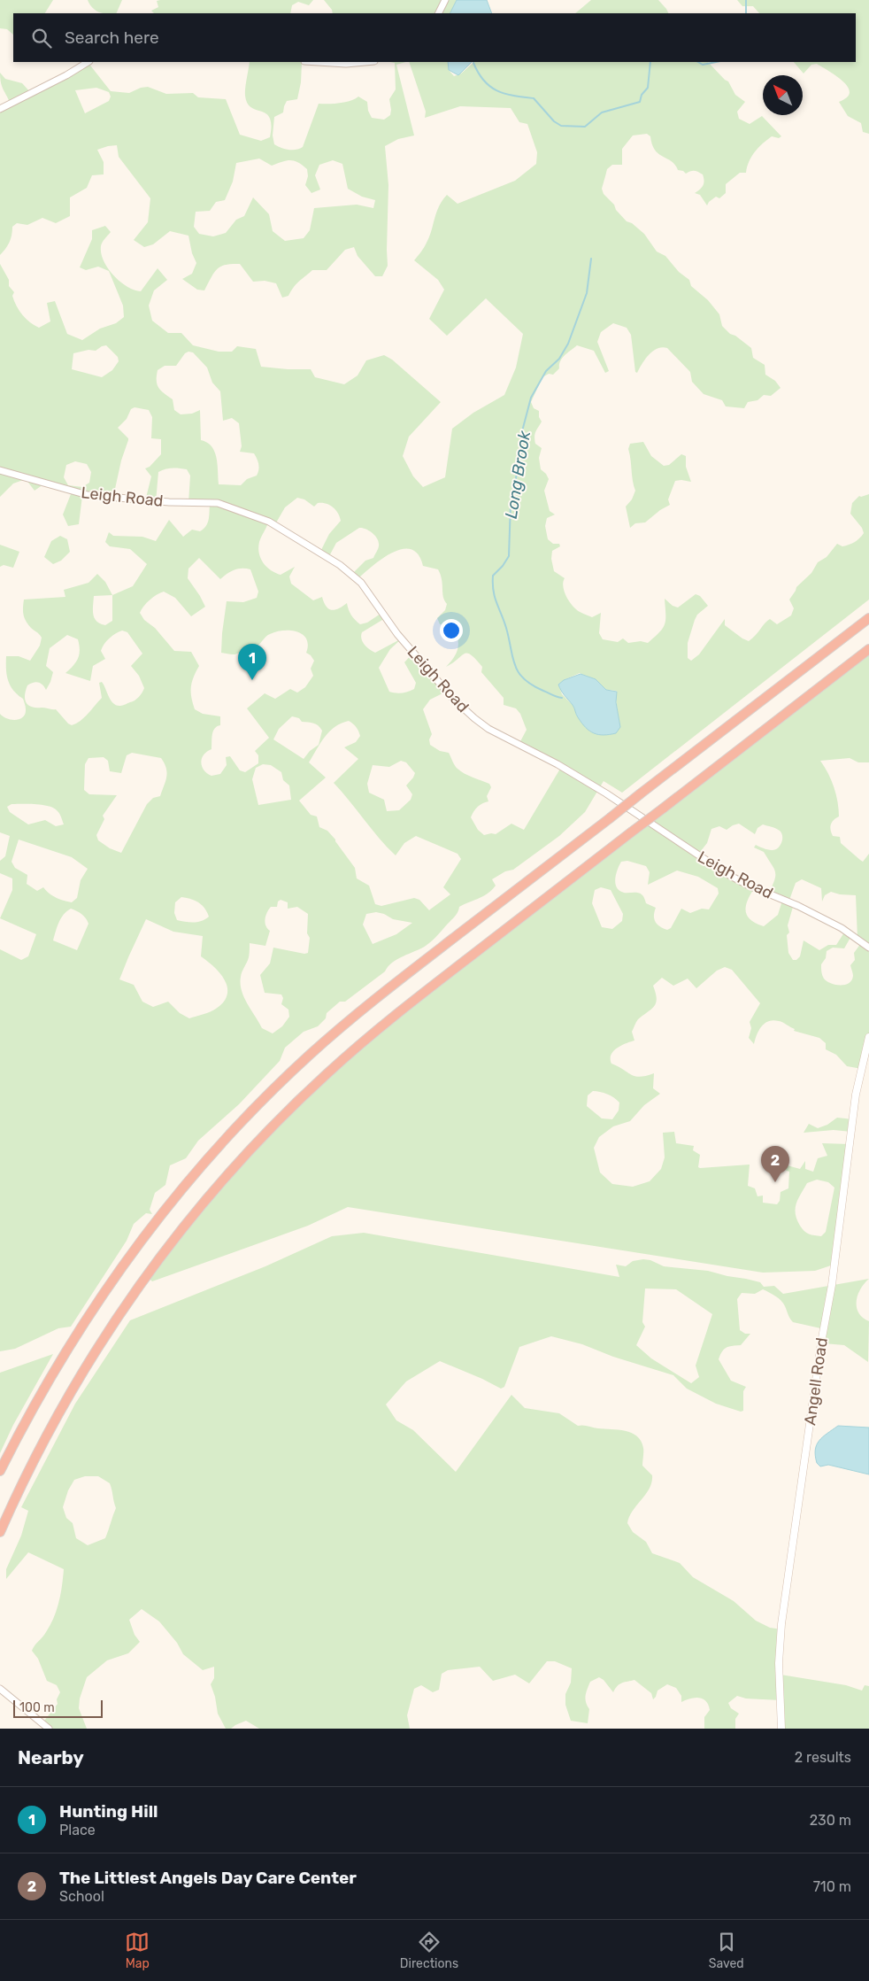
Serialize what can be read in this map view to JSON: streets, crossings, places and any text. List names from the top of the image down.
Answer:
{
  "streets": {
    "main road": ["Angell Road"],
    "street": ["Leigh Road"]
  },
  "water": ["Long Brook"],
  "scale_bar": "100 m",
  "north": "top left",
  "page": {
    "search": "Search here",
    "pins": ["1", "2"],
    "scale": "100 m",
    "heading": ["Nearby", "2 results"],
    "list": [
      {
        "mark": "1",
        "name": "Hunting Hill",
        "note": "Place",
        "value": "230 m"
      },
      {
        "mark": "2",
        "name": "The Littlest Angels Day Care Center",
        "note": "School",
        "value": "710 m"
      }
    ],
    "nav": ["Map", "Directions", "Saved"]
  }
}
